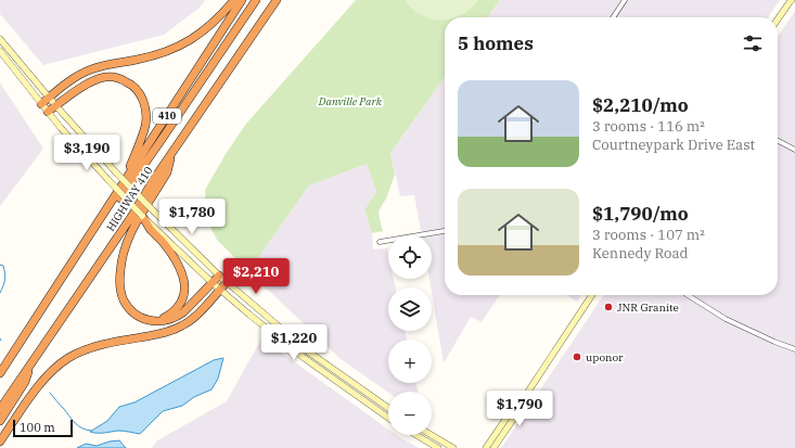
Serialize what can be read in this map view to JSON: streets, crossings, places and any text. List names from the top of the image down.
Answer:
{
  "streets": {
    "highway": ["410", "HIGHWAY 410"]
  },
  "parks": ["Danville Park"],
  "places": ["JNR Granite", "uponor"],
  "scale_bar": "100 m",
  "page": {
    "heading": "5 homes",
    "list": [
      {
        "name": "$2,210/mo",
        "note": "3 rooms · 116 m² · Courtneypark Drive East"
      },
      {
        "name": "$1,790/mo",
        "note": "3 rooms · 107 m² · Kennedy Road"
      }
    ],
    "price": [
      "$3,190",
      "$1,780",
      "$2,210",
      "$1,220",
      "$1,790"
    ],
    "map_buttons": ["+", "−"],
    "scale": "100 m"
  }
}
